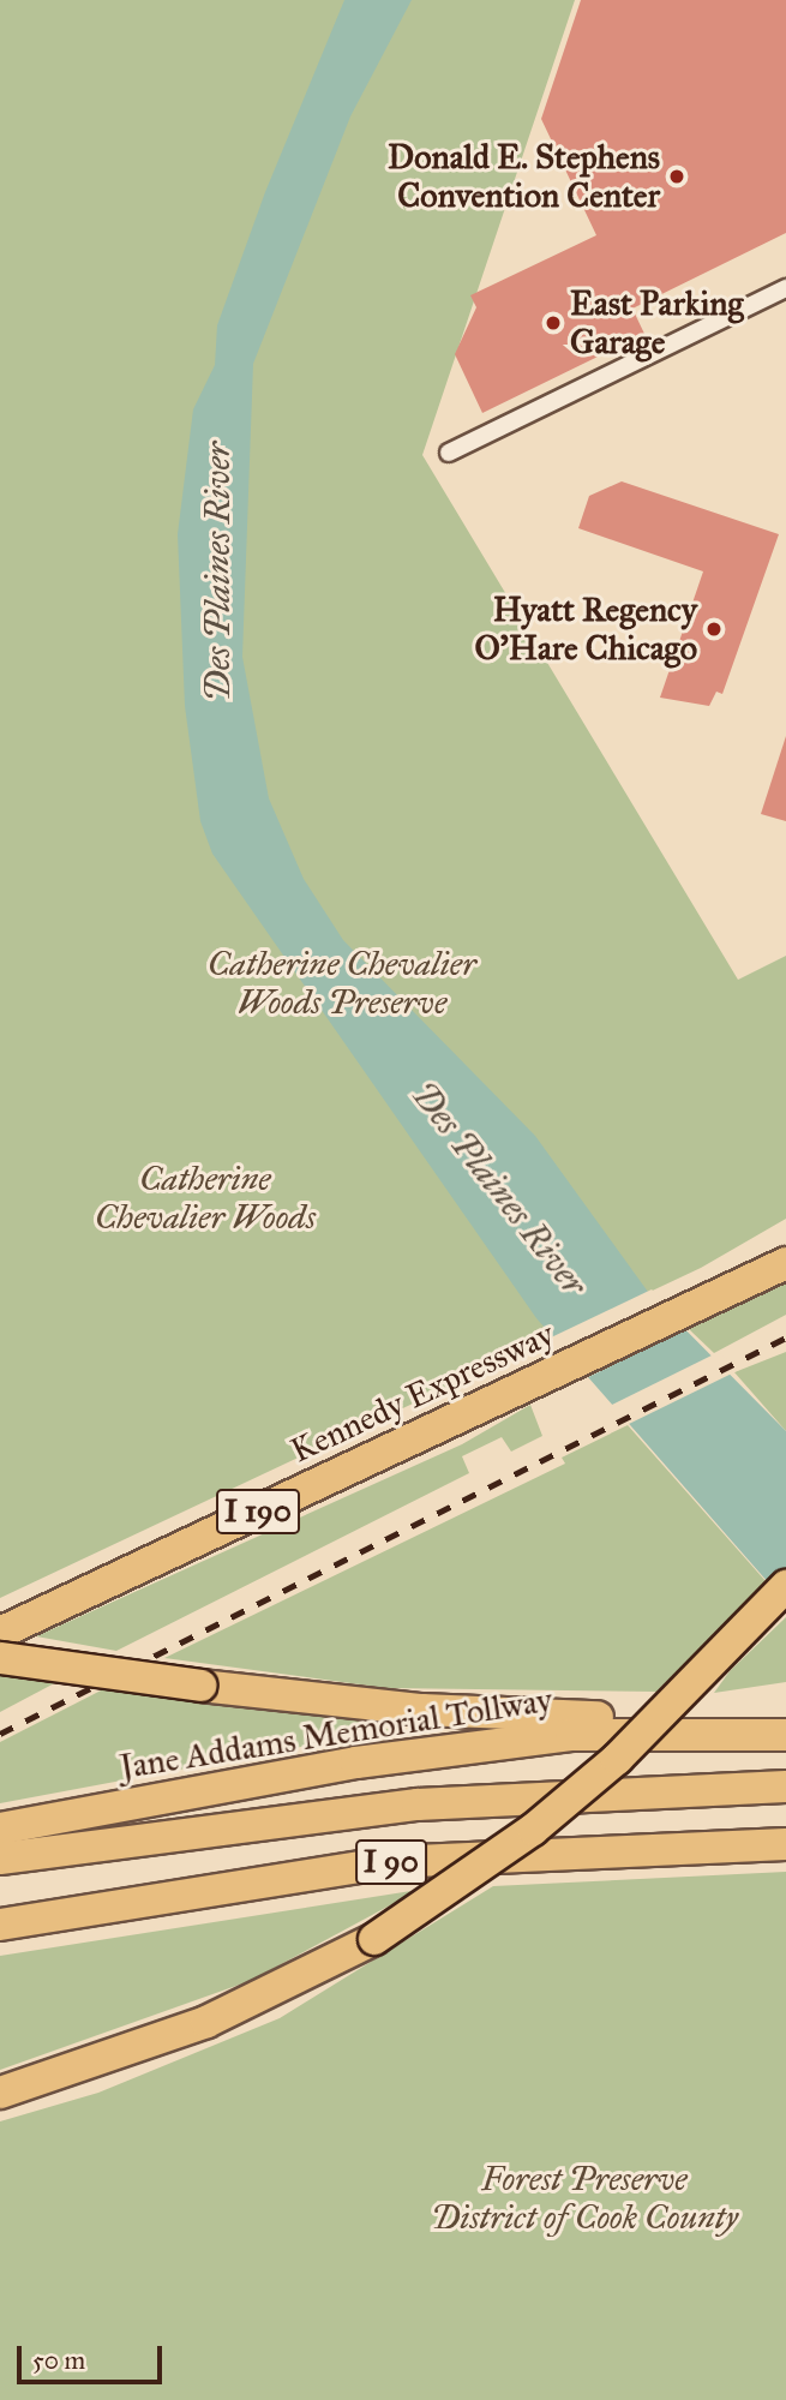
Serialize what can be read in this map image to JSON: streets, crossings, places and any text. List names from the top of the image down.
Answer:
{
  "streets": {
    "highway": [
      "Kennedy Expressway",
      "I 190",
      "Jane Addams Memorial Tollway",
      "I 90"
    ]
  },
  "water": ["Des Plaines River"],
  "parks": ["Catherine Chevalier Woods Preserve", "Catherine Chevalier Woods", "Forest Preserve District of Cook County"],
  "places": ["Donald E. Stephens Convention Center", "East Parking Garage", "Hyatt Regency O'Hare Chicago"],
  "scale_bar": "50 m"
}
